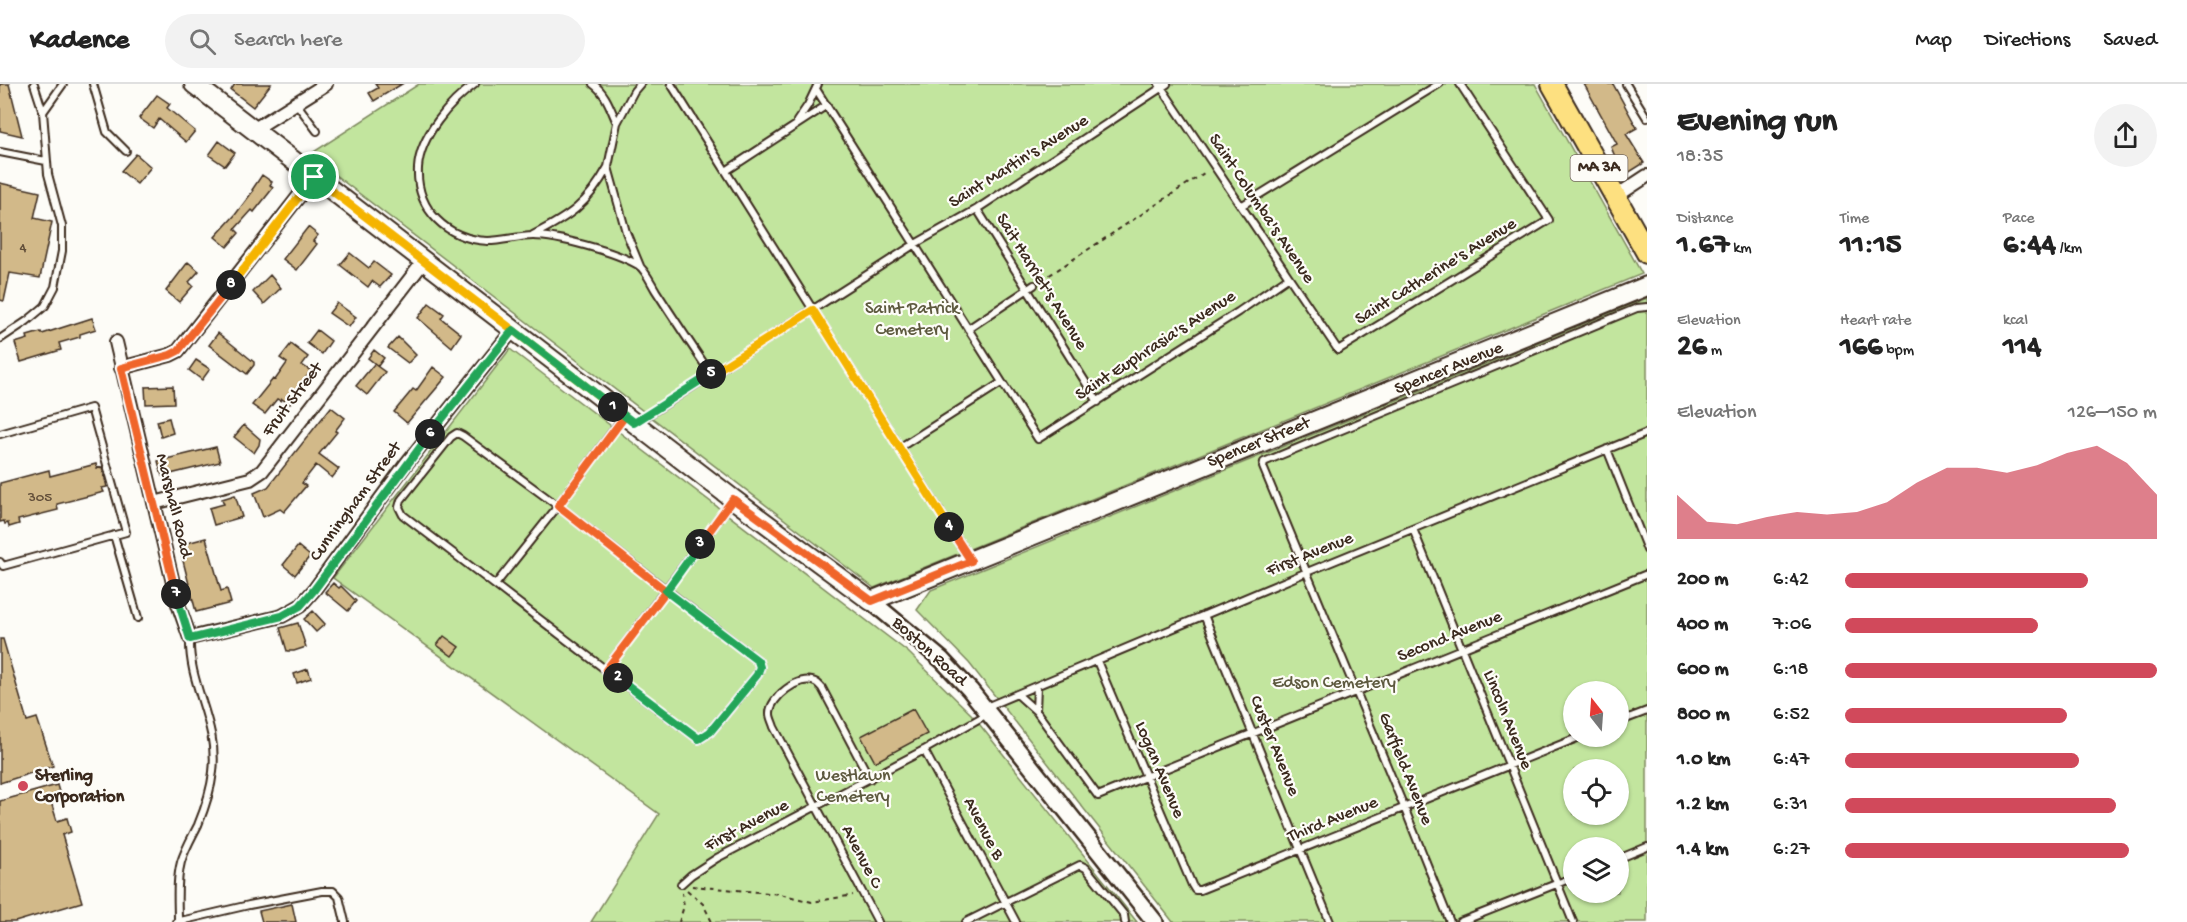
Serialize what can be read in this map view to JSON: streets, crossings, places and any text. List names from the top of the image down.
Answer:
{
  "streets": {
    "main road": ["MA 3A", "Spencer Street", "Boston Road"],
    "street": ["Fruit Street", "Cunningham Street", "Marshall Road"],
    "lane": [
      "Saint Martin's Avenue",
      "Saint Columba's Avenue",
      "Saint Catherine's Avenue",
      "Sait Harriet's Avenue",
      "Saint Euphrasia's Avenue",
      "Spencer Avenue",
      "First Avenue",
      "Second Avenue",
      "Lincoln Avenue",
      "Custer Avenue",
      "Garfield Avenue",
      "Logan Avenue",
      "Third Avenue",
      "Avenue B",
      "Avenue C"
    ]
  },
  "crossings": [
    ["Saint Martin's Avenue", "Saint Columba's Avenue"],
    ["Saint Martin's Avenue", "Sait Harriet's Avenue"],
    ["Saint Martin's Avenue", "Boston Road"],
    ["Saint Columba's Avenue", "Saint Catherine's Avenue"],
    ["Saint Columba's Avenue", "Saint Euphrasia's Avenue"],
    ["Sait Harriet's Avenue", "Saint Euphrasia's Avenue"],
    ["Spencer Avenue", "Garfield Avenue"],
    ["Fruit Street", "Marshall Road"],
    ["Fruit Street", "Boston Road"],
    ["Spencer Street", "Boston Road"],
    ["Cunningham Street", "Marshall Road"],
    ["Cunningham Street", "Boston Road"],
    ["First Avenue", "Boston Road"],
    ["First Avenue", "Lincoln Avenue"],
    ["First Avenue", "Custer Avenue"],
    ["First Avenue", "Garfield Avenue"],
    ["First Avenue", "Logan Avenue"],
    ["First Avenue", "Avenue B"],
    ["First Avenue", "Avenue C"],
    ["Second Avenue", "Lincoln Avenue"],
    ["Second Avenue", "Custer Avenue"],
    ["Second Avenue", "Garfield Avenue"],
    ["Second Avenue", "Logan Avenue"],
    ["Lincoln Avenue", "Third Avenue"],
    ["Custer Avenue", "Third Avenue"],
    ["Garfield Avenue", "Third Avenue"],
    ["Logan Avenue", "Third Avenue"]
  ],
  "parks": ["Saint Patrick Cemetery", "Edson Cemetery", "Westlawn Cemetery"],
  "places": ["Sterling Corporation"],
  "house_numbers": ["4", "305"],
  "north": "top",
  "page": {
    "header": "Kadence",
    "search": "Search here",
    "nav": ["Map", "Directions", "Saved"],
    "heading": ["Evening run", "18:35"],
    "stats": [
      ["Distance", "1.67 km"],
      ["Time", "11:15"],
      ["Pace", "6:44 /km"],
      ["Elevation", "26 m"],
      ["Heart rate", "166 bpm"],
      ["kcal", "114"]
    ],
    "pins": [
      "8",
      "5",
      "1",
      "6",
      "4",
      "3",
      "7",
      "2"
    ],
    "chart": ["Elevation", "126–150 m"],
    "list": [
      {
        "name": "200 m",
        "note": "6:42"
      },
      {
        "name": "400 m",
        "note": "7:06"
      },
      {
        "name": "600 m",
        "note": "6:18"
      },
      {
        "name": "800 m",
        "note": "6:52"
      },
      {
        "name": "1.0 km",
        "note": "6:47"
      },
      {
        "name": "1.2 km",
        "note": "6:31"
      },
      {
        "name": "1.4 km",
        "note": "6:27"
      }
    ]
  }
}
